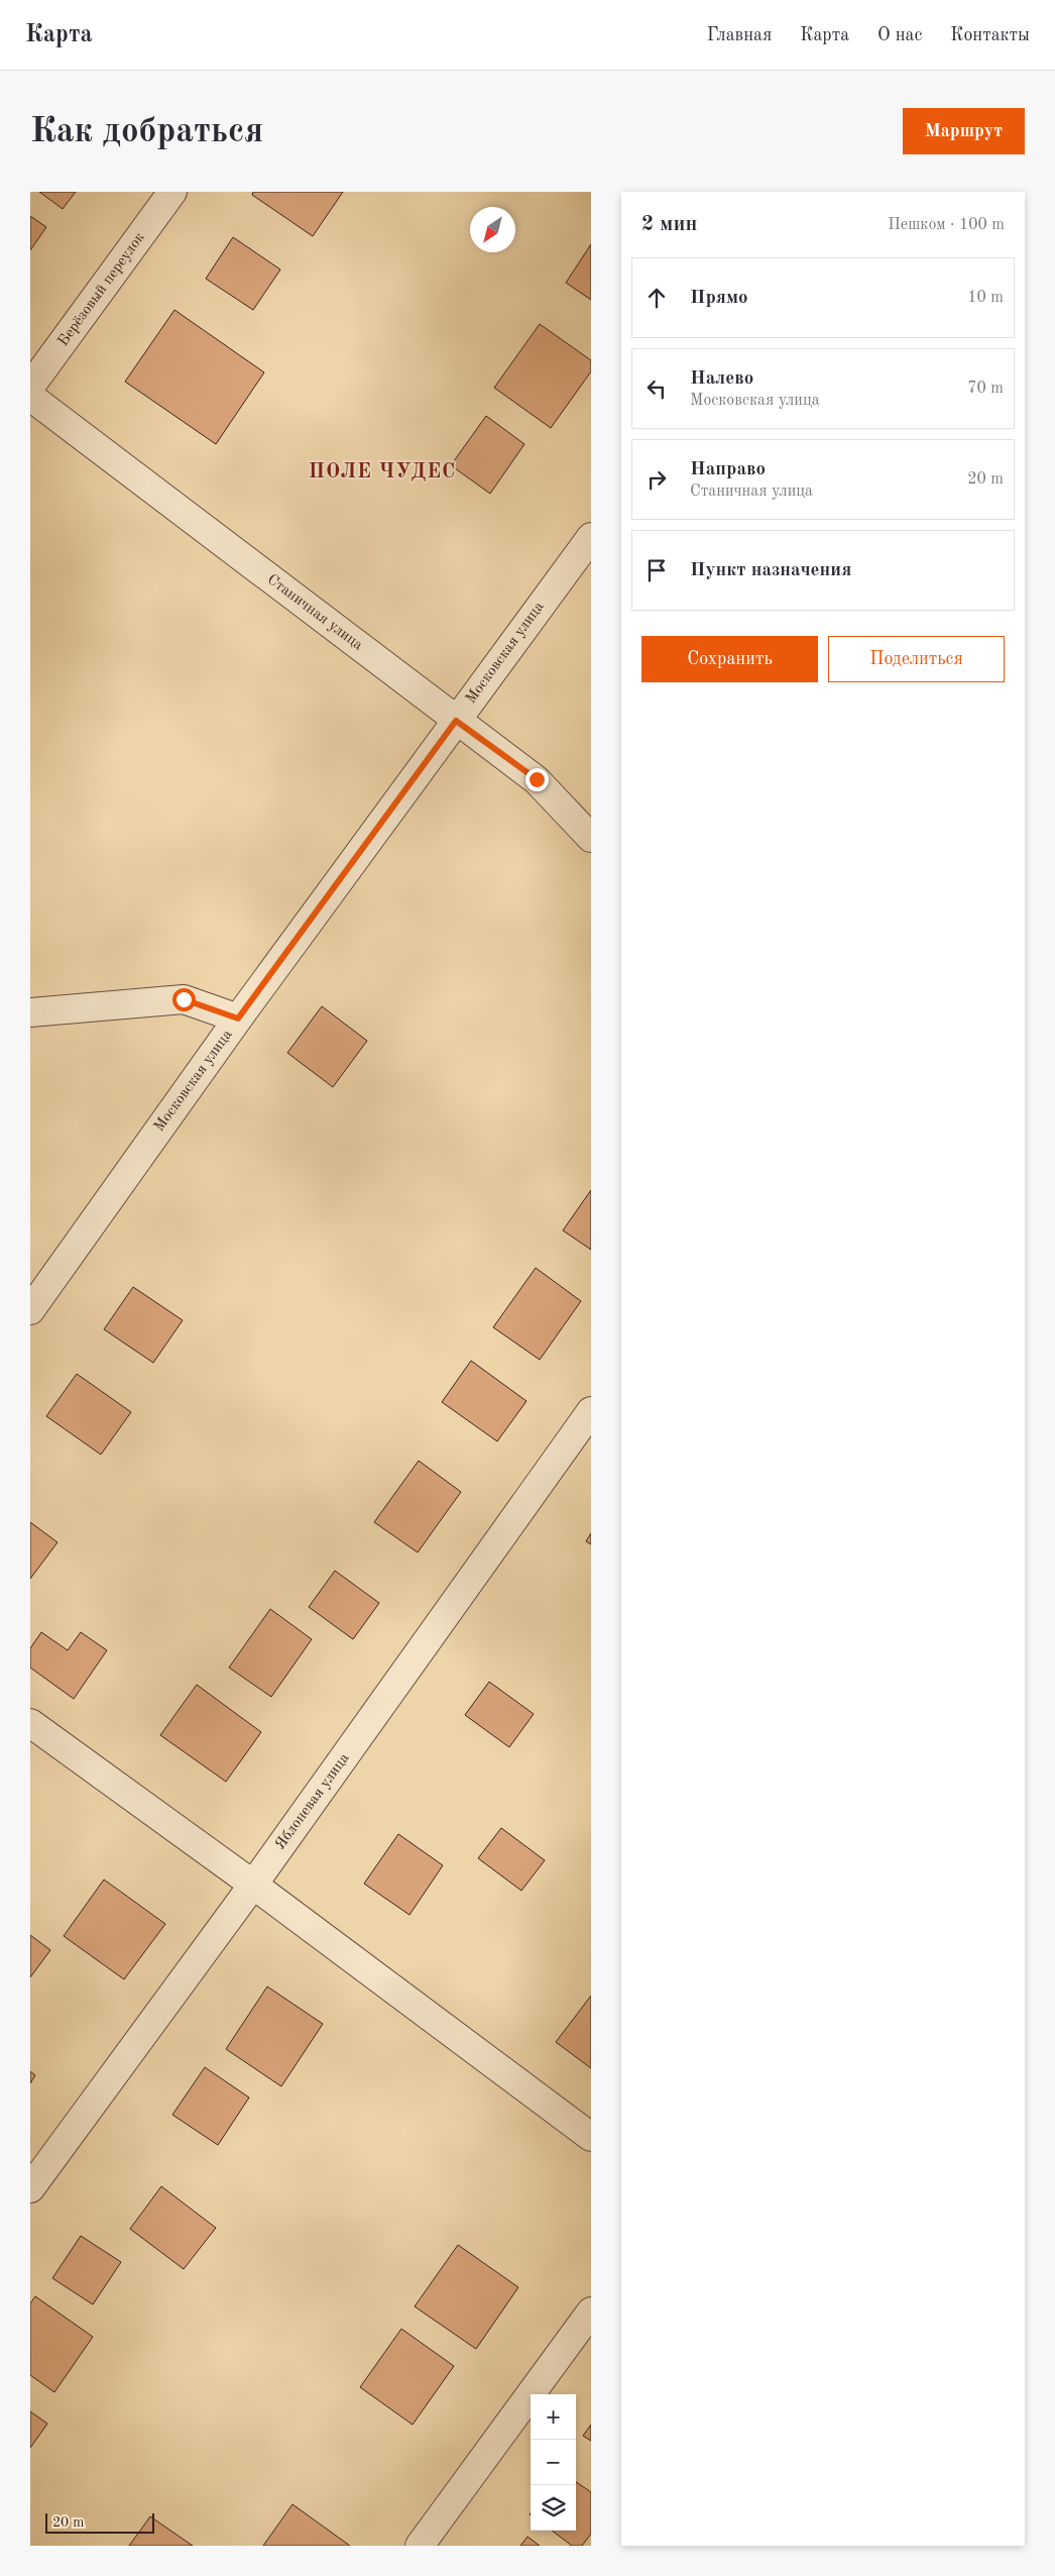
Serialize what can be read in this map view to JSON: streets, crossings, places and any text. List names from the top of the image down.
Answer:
{
  "streets": {
    "street": [
      "Берёзовый переулок",
      "Станичная улица",
      "Московская улица",
      "Яблоневая улица"
    ]
  },
  "crossings": [
    ["Станичная улица", "Московская улица"]
  ],
  "districts": ["ПОЛЕ ЧУДЕС"],
  "scale_bar": "20 m",
  "north": "bottom left",
  "page": {
    "header": "Карта",
    "nav": [
      "Главная",
      "Карта",
      "О нас",
      "Контакты"
    ],
    "buttons": [
      "Маршрут",
      ["Сохранить", "Поделиться"]
    ],
    "title": "Как добраться",
    "heading": ["2 мин", "Пешком · 100 m"],
    "list": [
      ["Прямо", "10 m"],
      ["Налево", "Московская улица", "70 m"],
      ["Направо", "Станичная улица", "20 m"],
      "Пункт назначения"
    ],
    "map_buttons": ["+", "−"],
    "scale": "20 m"
  }
}
